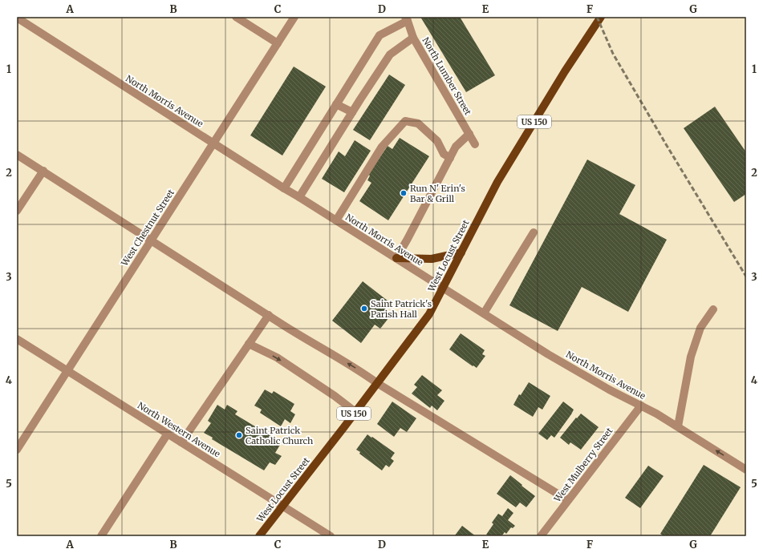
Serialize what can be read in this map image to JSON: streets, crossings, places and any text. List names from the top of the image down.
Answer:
{
  "streets": {
    "main road": ["US 150", "West Locust Street"],
    "street": [
      "North Lumber Street",
      "North Morris Avenue",
      "West Chestnut Street",
      "North Western Avenue",
      "West Mulberry Street"
    ]
  },
  "crossings": [
    ["North Morris Avenue", "West Chestnut Street"],
    ["North Morris Avenue", "West Locust Street"],
    ["North Morris Avenue", "West Mulberry Street"],
    ["West Chestnut Street", "North Western Avenue"],
    ["West Locust Street", "North Western Avenue"]
  ],
  "places": ["Run N' Erin's Bar & Grill", "Saint Patrick's Parish Hall", "Saint Patrick Catholic Church"],
  "grid": {
    "columns": [
      "A",
      "B",
      "C",
      "D",
      "E",
      "F",
      "G"
    ],
    "rows": [
      "1",
      "2",
      "3",
      "4",
      "5"
    ]
  }
}
